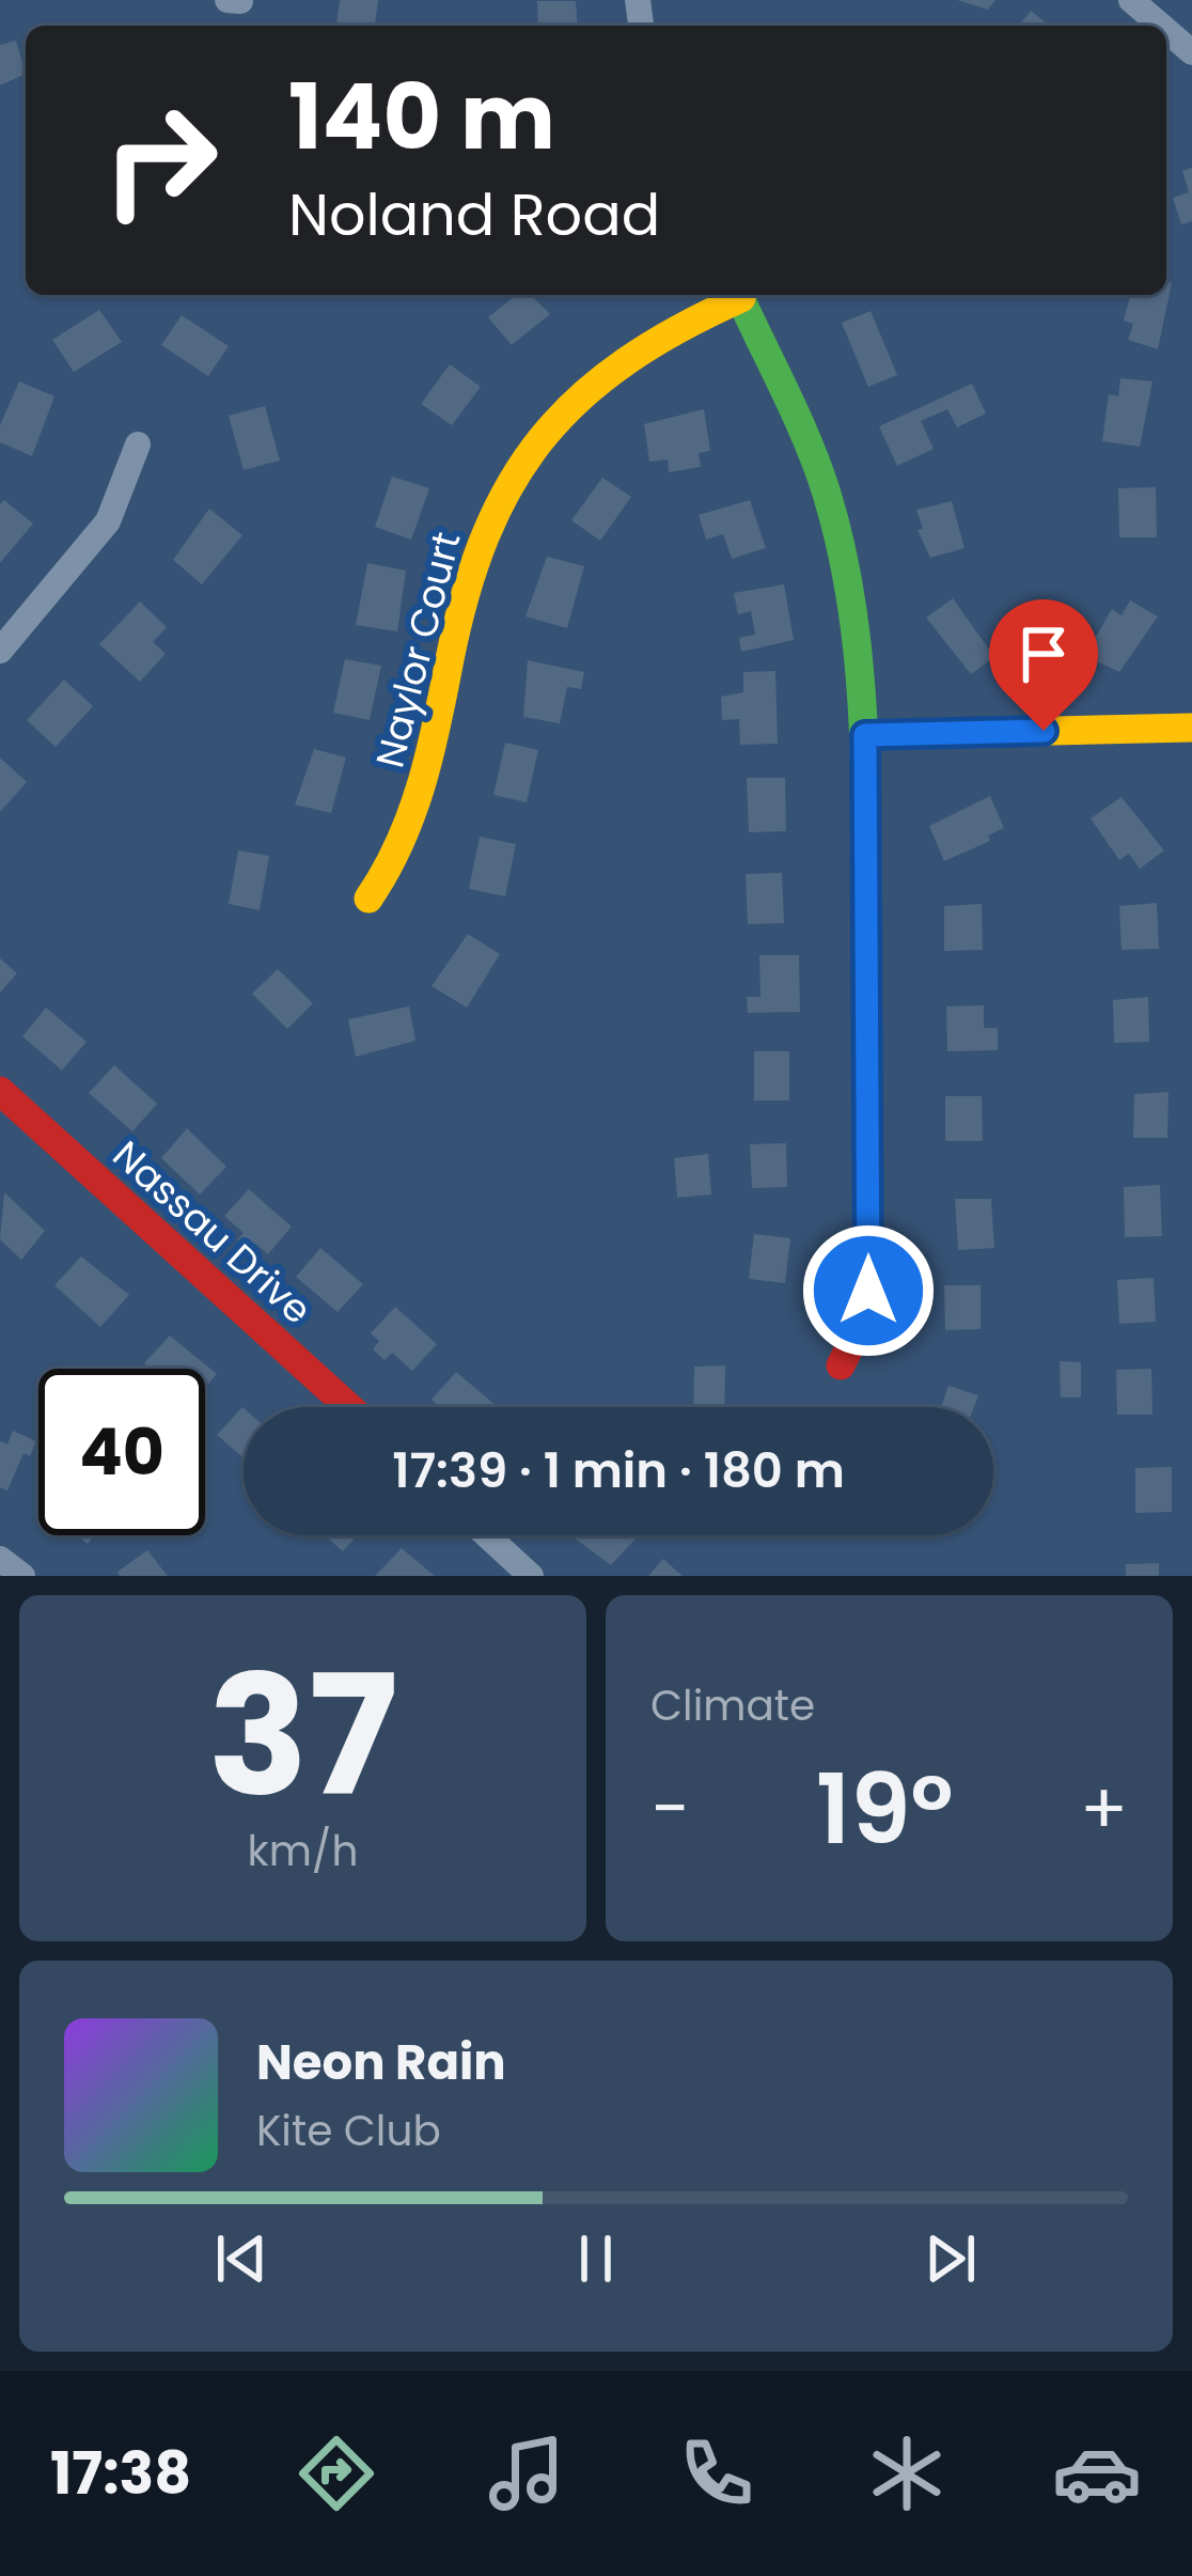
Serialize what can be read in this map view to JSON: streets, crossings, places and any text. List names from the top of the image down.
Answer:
{
  "streets": {
    "street": ["Naylor Court", "Nassau Drive"]
  },
  "page": {
    "turn": ["140 m", "Noland Road"],
    "limit": "40",
    "trip": "17:39 · 1 min · 180 m",
    "tile": [
      ["37", "km/h"],
      "Climate"
    ],
    "heat": ["−", "19°", "+"],
    "song": ["Neon Rain", "Kite Club"],
    "tabs": "17:38"
  }
}
